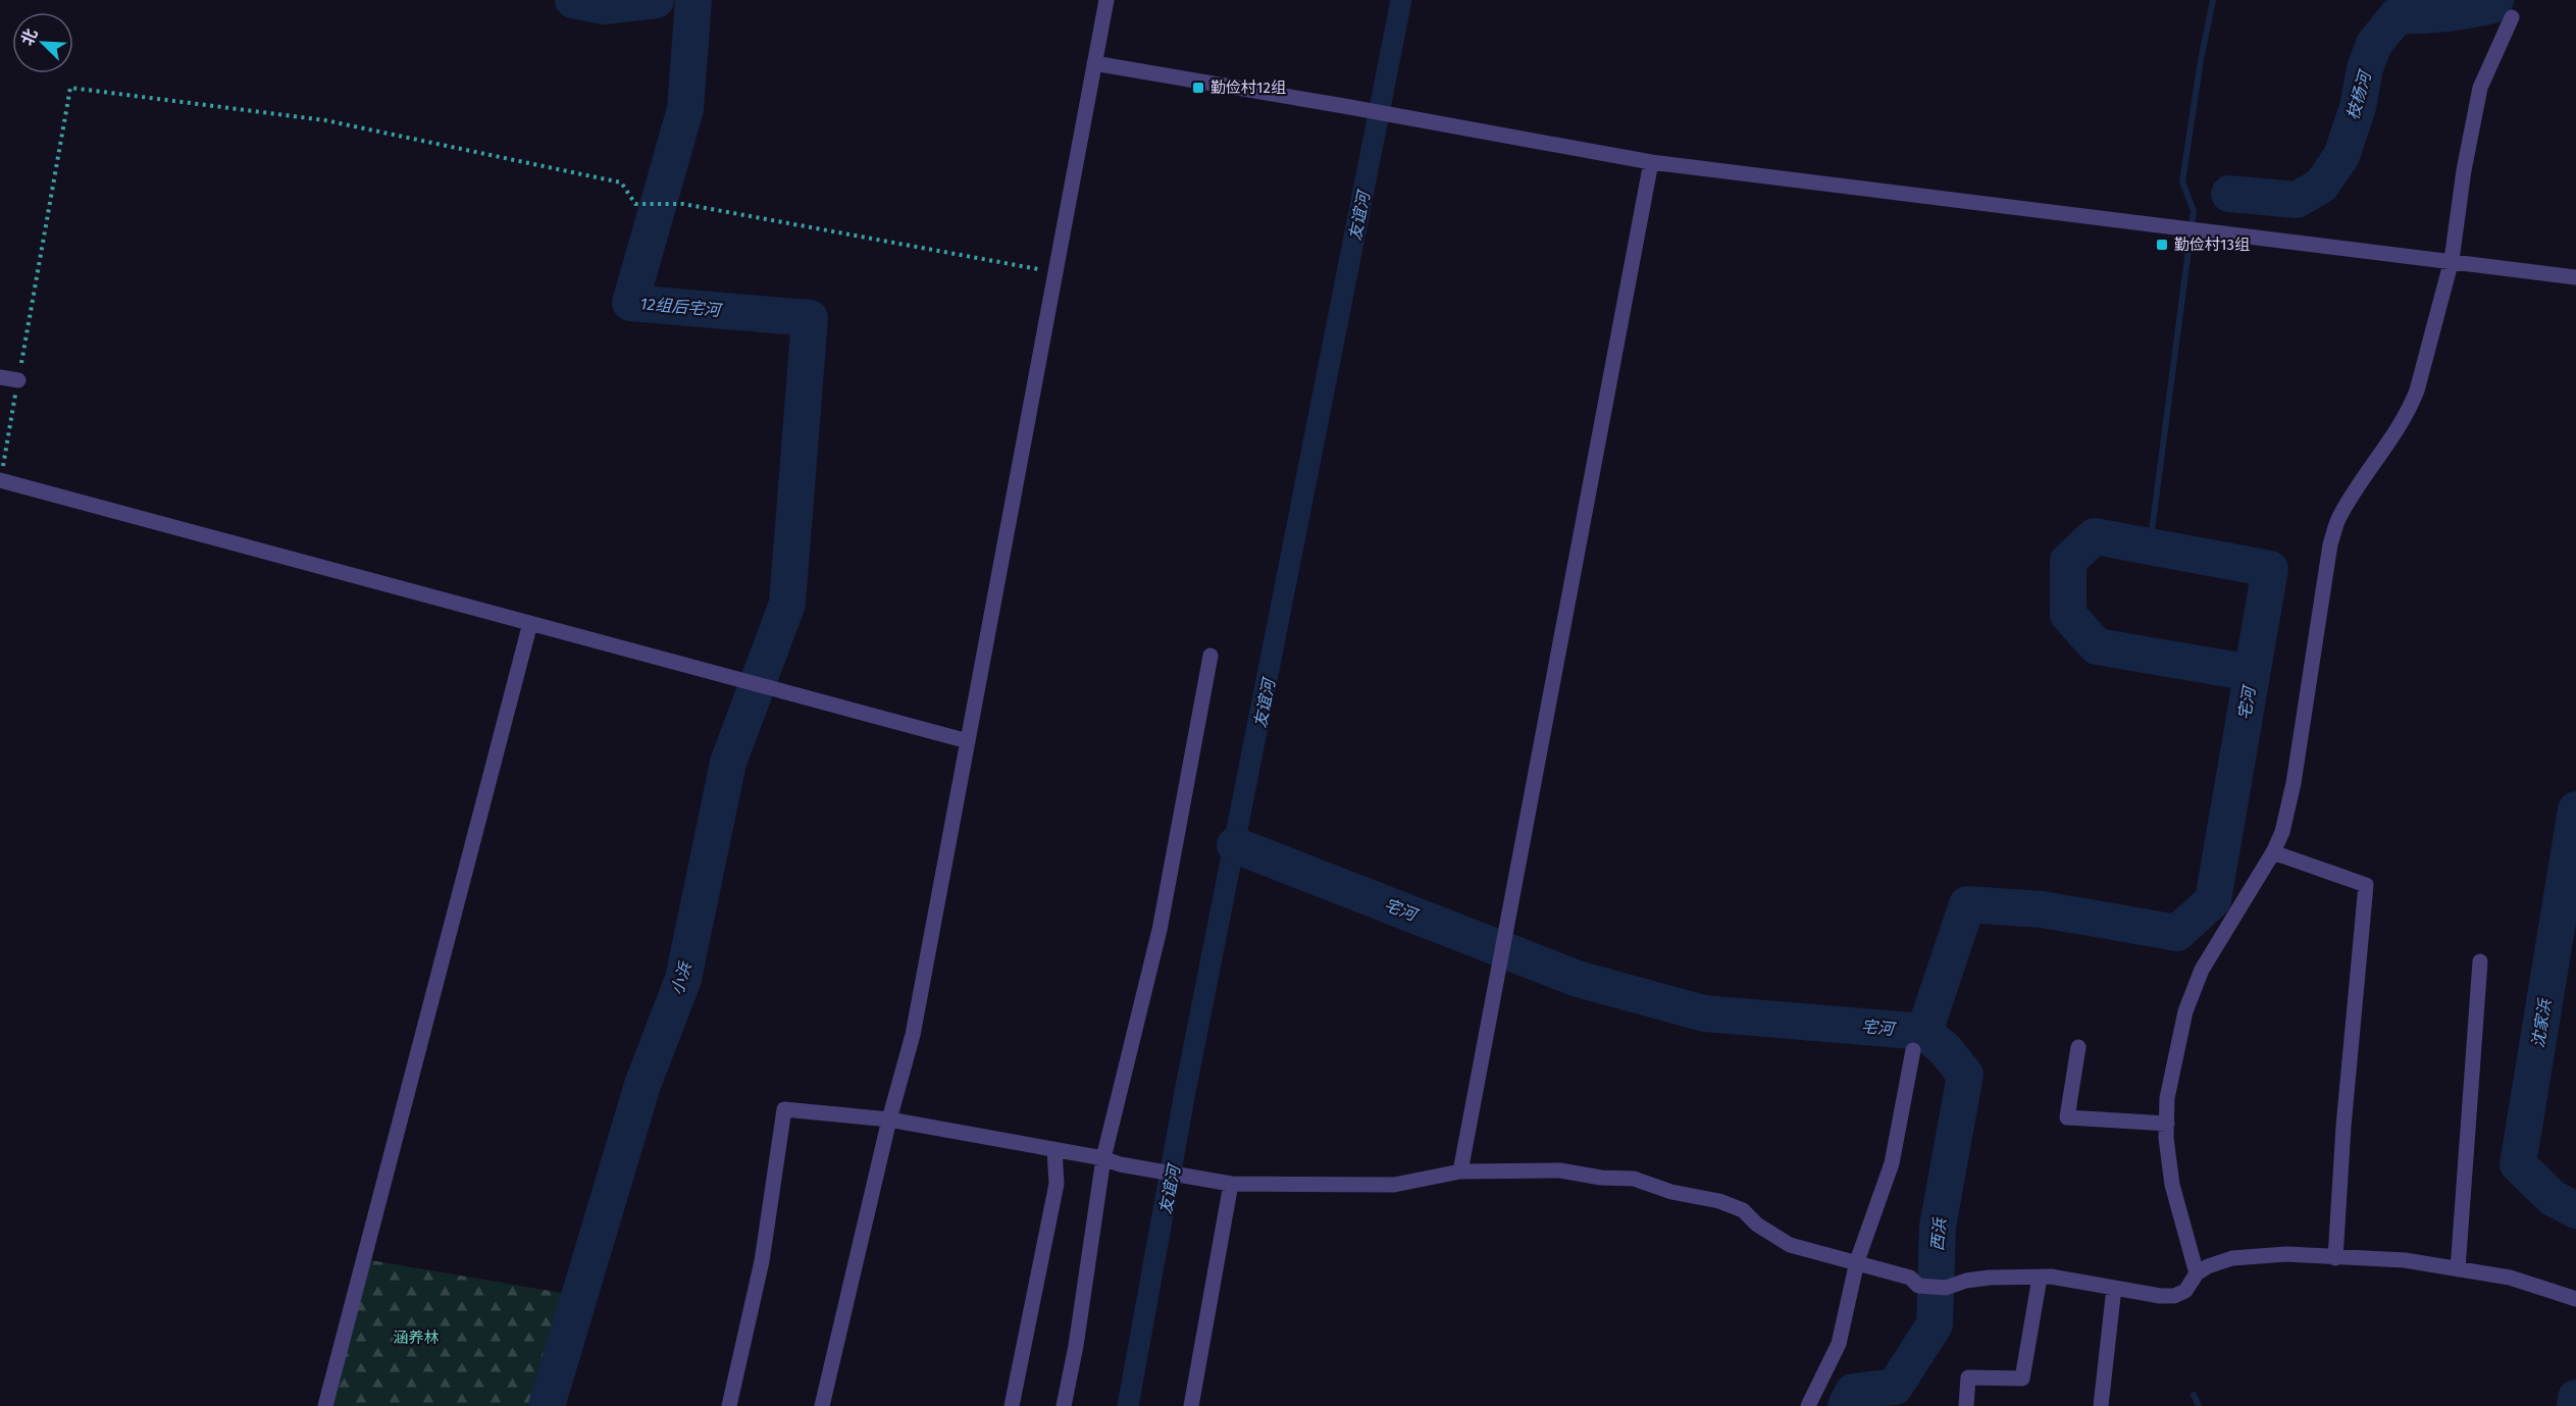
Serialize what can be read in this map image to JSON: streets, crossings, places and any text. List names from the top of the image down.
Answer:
{
  "water": [
    "枝杨河",
    "友谊河",
    "12组后宅河",
    "宅河",
    "小浜",
    "沈家浜",
    "西浜"
  ],
  "parks": ["涵养林"],
  "places": {
    "transit": ["勤俭村12组", "勤俭村13组"]
  },
  "north": "top left"
}
